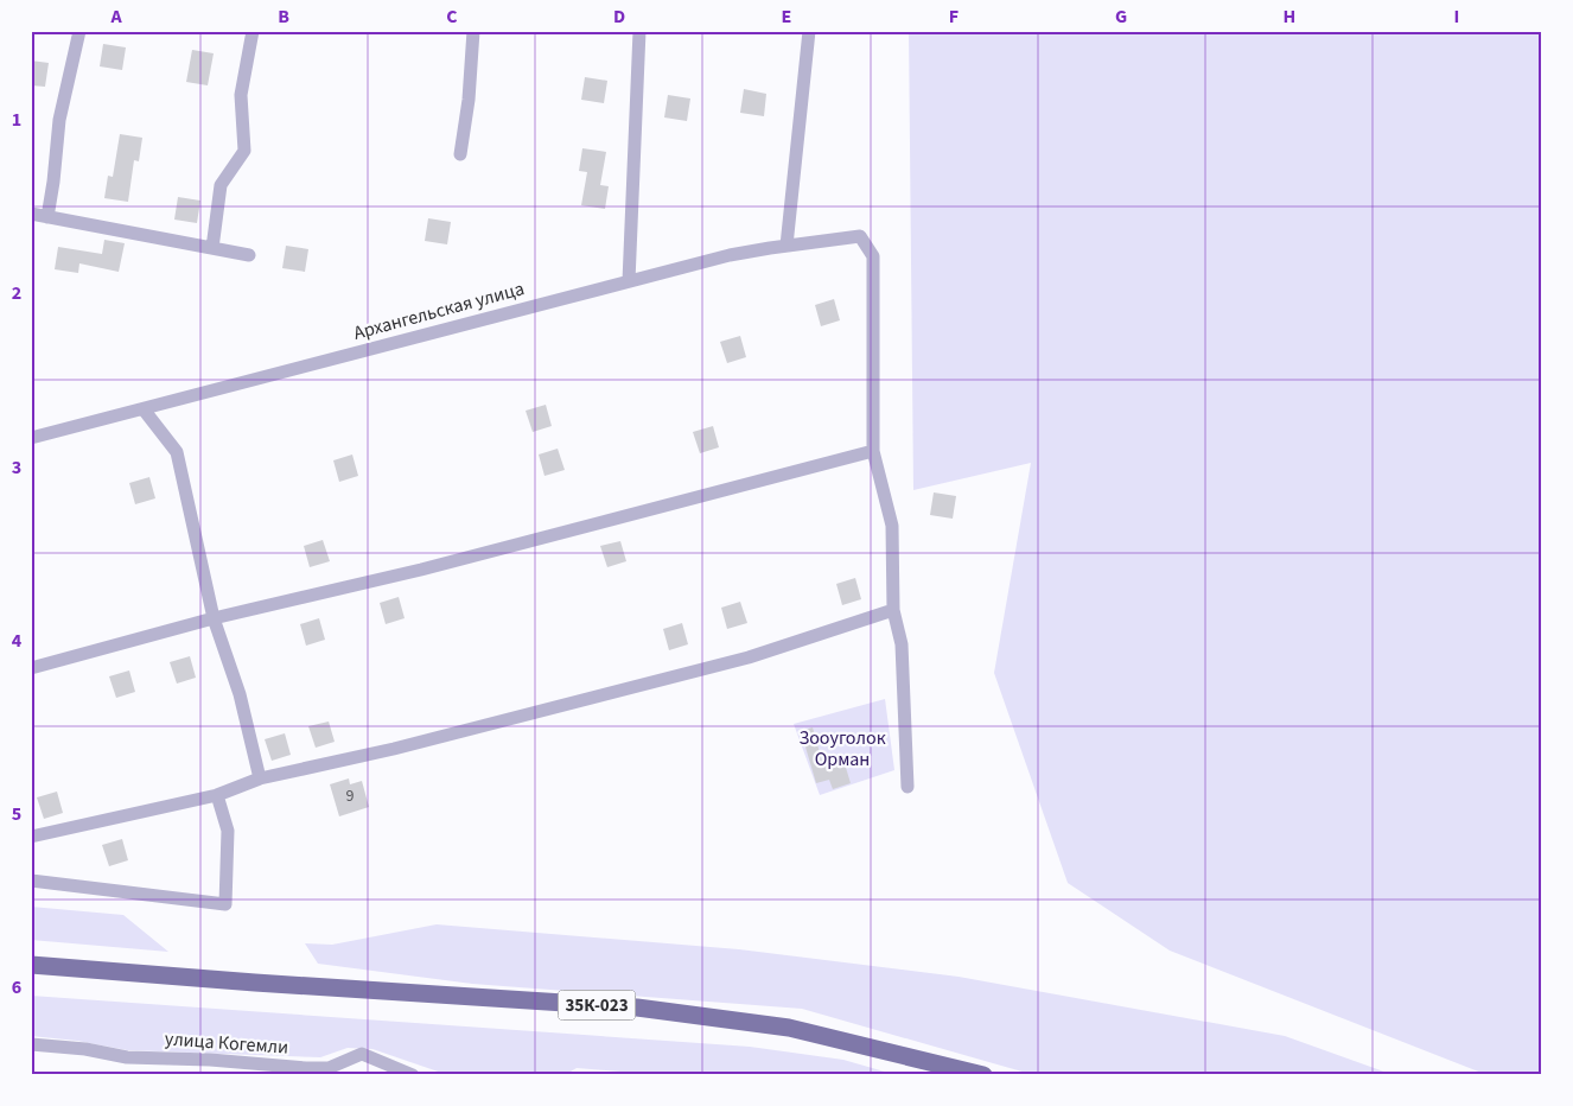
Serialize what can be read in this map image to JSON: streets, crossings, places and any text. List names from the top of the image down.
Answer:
{
  "streets": {
    "main road": ["35К-023"],
    "street": ["Архангельская улица", "улица Когемли"]
  },
  "parks": ["Зооуголок Орман"],
  "house_numbers": ["9"],
  "grid": {
    "columns": [
      "A",
      "B",
      "C",
      "D",
      "E",
      "F",
      "G",
      "H",
      "I"
    ],
    "rows": [
      "1",
      "2",
      "3",
      "4",
      "5",
      "6"
    ]
  }
}
